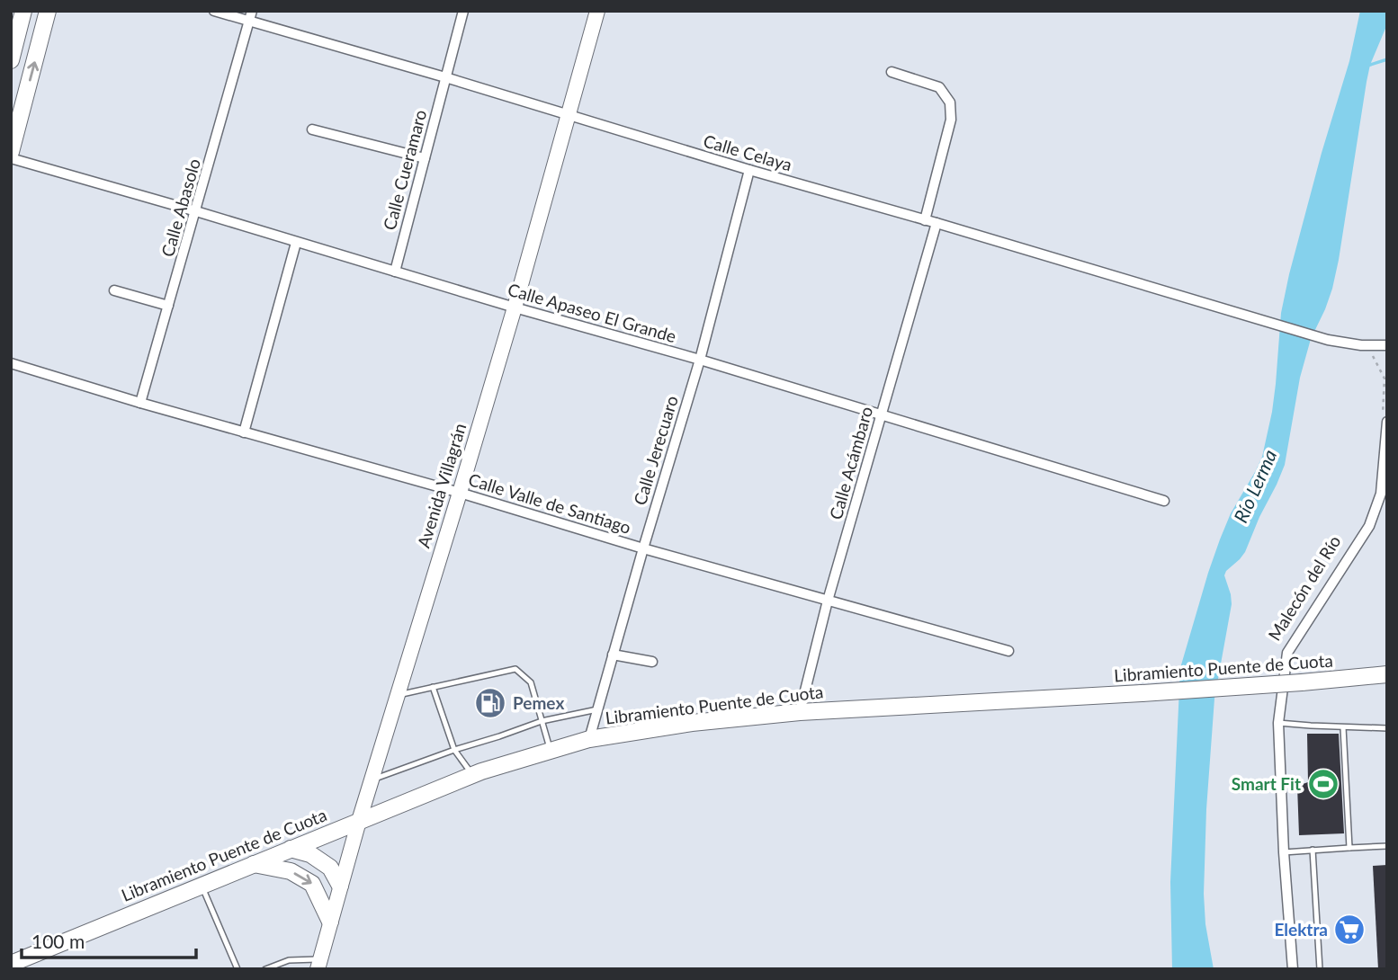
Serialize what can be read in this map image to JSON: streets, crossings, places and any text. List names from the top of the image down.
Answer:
{
  "streets": {
    "main road": ["Libramiento Puente de Cuota"],
    "street": [
      "Calle Celaya",
      "Calle Cueramaro",
      "Calle Abasolo",
      "Calle Apaseo El Grande",
      "Calle Jerecuaro",
      "Calle Acámbaro",
      "Avenida Villagrán",
      "Calle Valle de Santiago",
      "Malecón del Río"
    ]
  },
  "crossings": [
    ["Calle Celaya", "Calle Cueramaro"],
    ["Calle Celaya", "Calle Abasolo"],
    ["Calle Celaya", "Calle Jerecuaro"],
    ["Calle Celaya", "Calle Acámbaro"],
    ["Calle Celaya", "Avenida Villagrán"],
    ["Calle Cueramaro", "Calle Apaseo El Grande"],
    ["Calle Abasolo", "Calle Apaseo El Grande"],
    ["Calle Abasolo", "Calle Valle de Santiago"],
    ["Calle Apaseo El Grande", "Calle Jerecuaro"],
    ["Calle Apaseo El Grande", "Calle Acámbaro"],
    ["Calle Apaseo El Grande", "Avenida Villagrán"],
    ["Calle Jerecuaro", "Calle Valle de Santiago"],
    ["Calle Jerecuaro", "Libramiento Puente de Cuota"],
    ["Calle Acámbaro", "Calle Valle de Santiago"],
    ["Calle Acámbaro", "Libramiento Puente de Cuota"],
    ["Avenida Villagrán", "Calle Valle de Santiago"],
    ["Avenida Villagrán", "Libramiento Puente de Cuota"]
  ],
  "water": ["Río Lerma"],
  "places": {
    "fuel station": ["Pemex"],
    "sports": ["Smart Fit"],
    "supermarket": ["Elektra"]
  },
  "scale_bar": "100 m"
}
